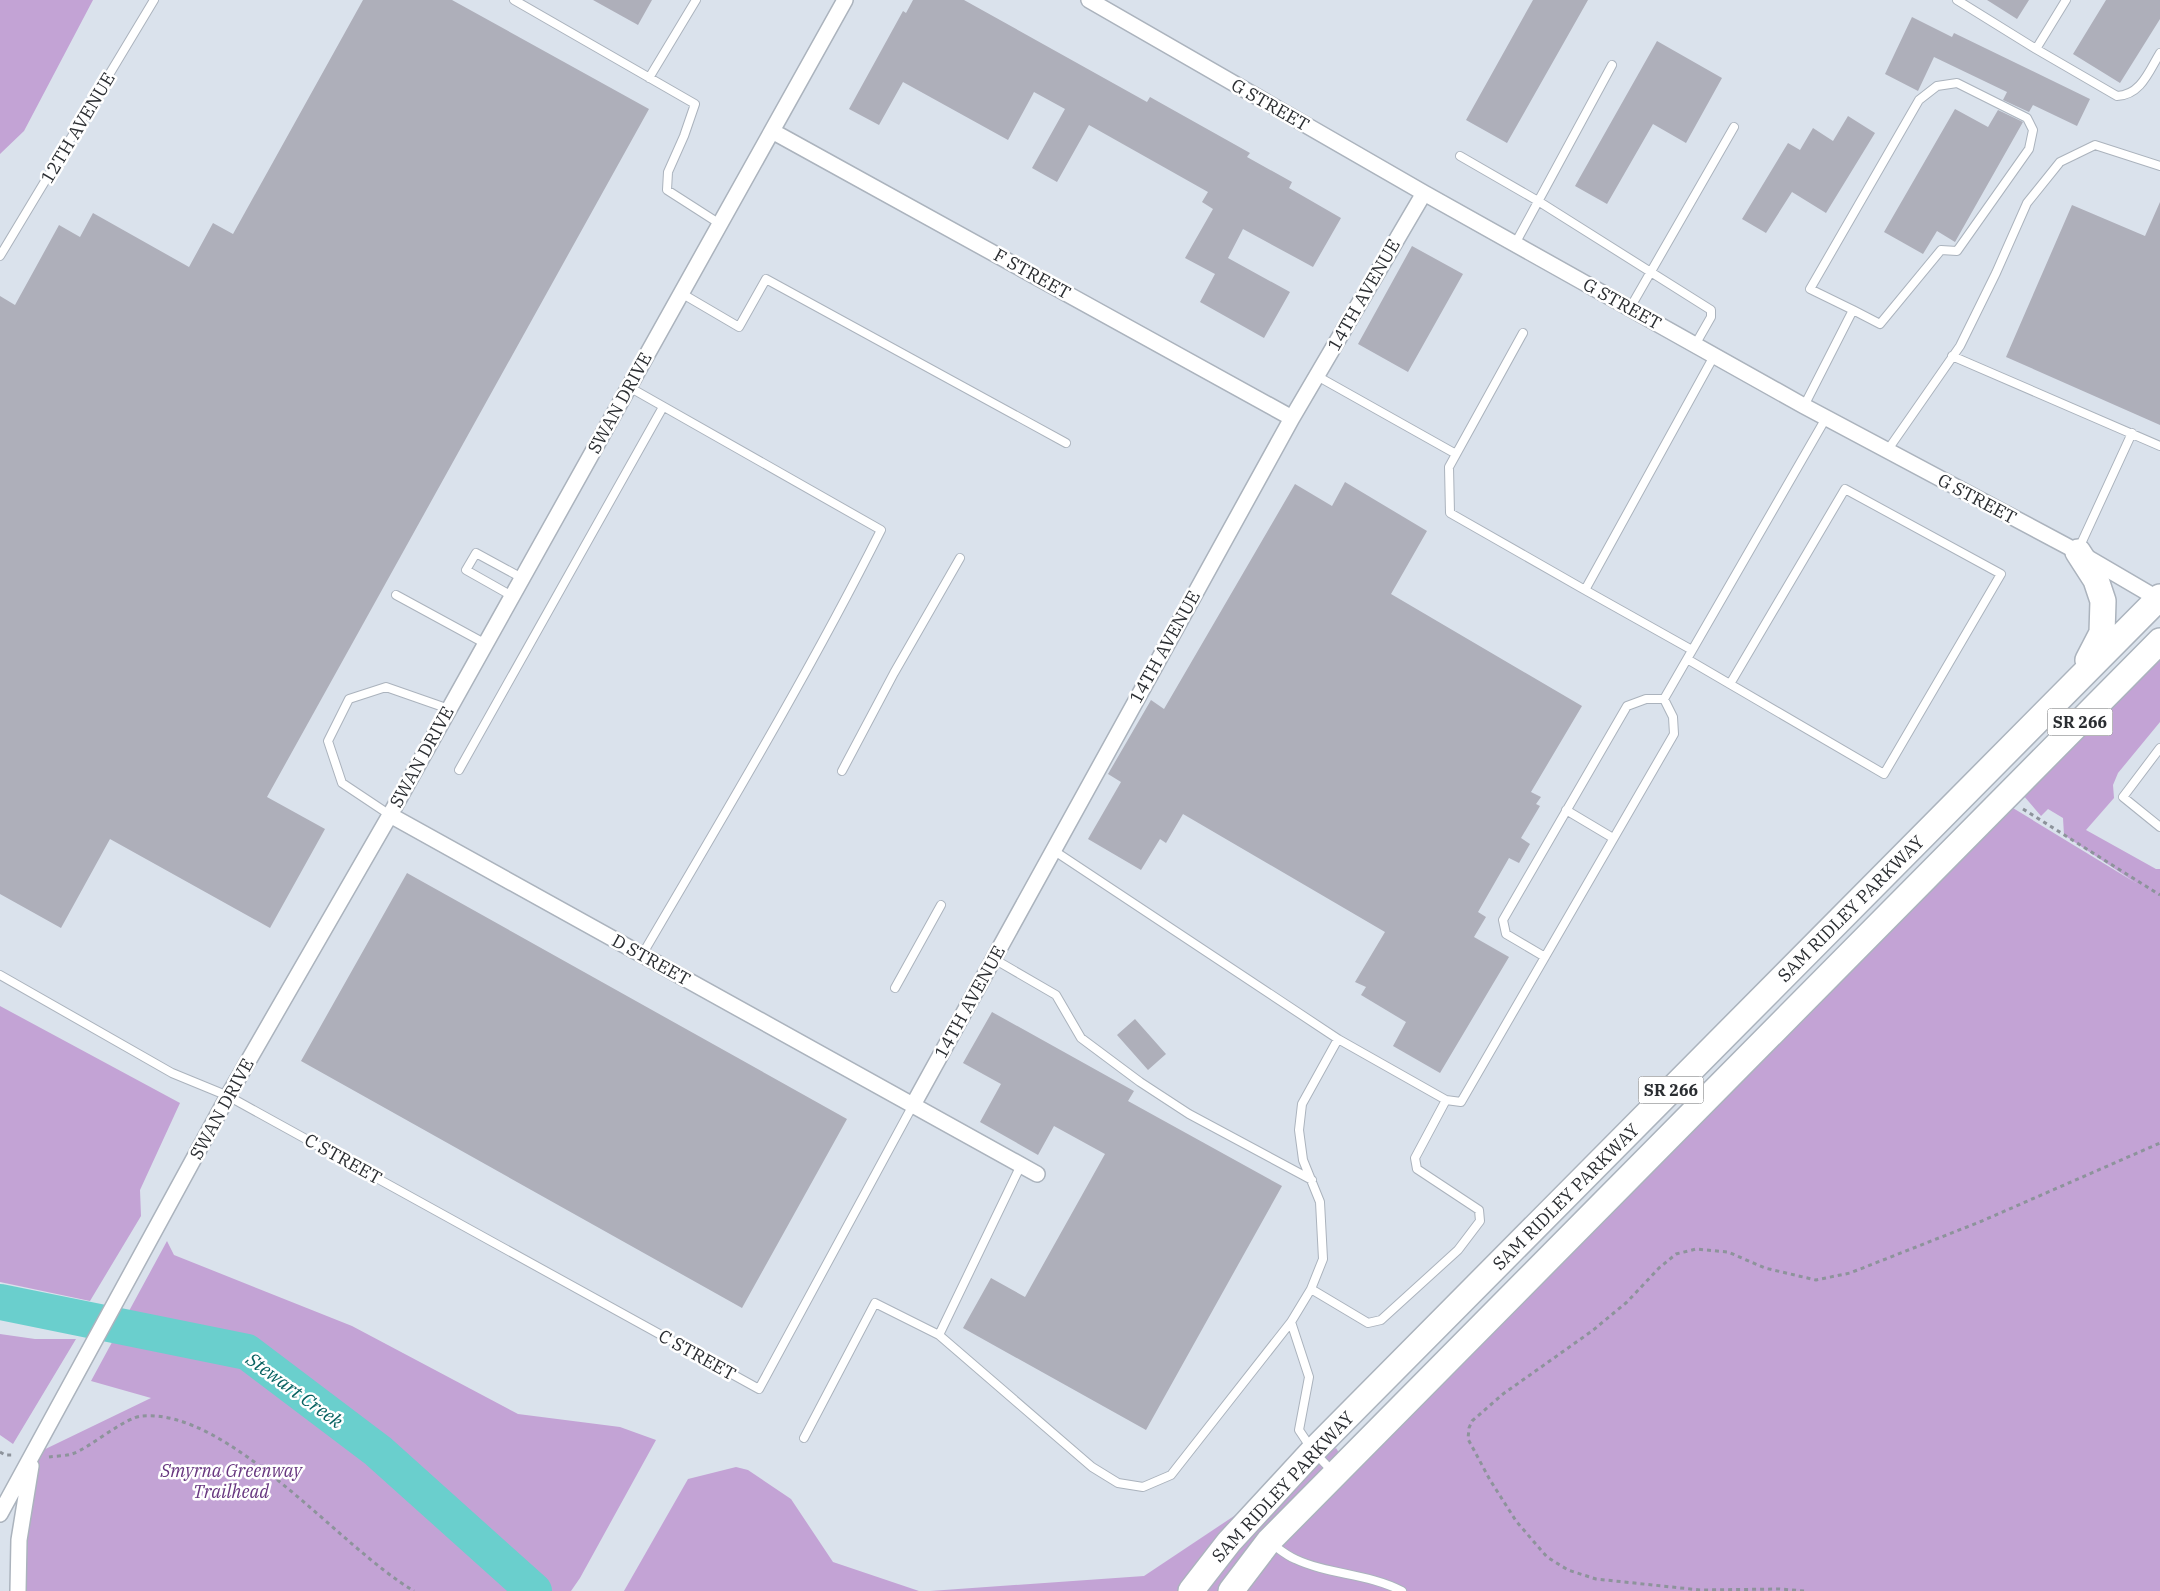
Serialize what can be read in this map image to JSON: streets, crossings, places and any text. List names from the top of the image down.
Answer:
{
  "streets": {
    "main road": ["SR 266", "SAM RIDLEY PARKWAY"],
    "street": [
      "G STREET",
      "F STREET",
      "14TH AVENUE",
      "SWAN DRIVE",
      "D STREET"
    ],
    "lane": ["12TH AVENUE", "C STREET"]
  },
  "crossings": [
    ["G STREET", "14TH AVENUE"],
    ["G STREET", "SAM RIDLEY PARKWAY"],
    ["F STREET", "14TH AVENUE"],
    ["F STREET", "SWAN DRIVE"],
    ["14TH AVENUE", "D STREET"],
    ["14TH AVENUE", "C STREET"],
    ["SWAN DRIVE", "D STREET"],
    ["SWAN DRIVE", "C STREET"],
    ["D STREET", "C STREET"]
  ],
  "water": ["Stewart Creek"],
  "parks": ["Smyrna Greenway Trailhead"]
}
